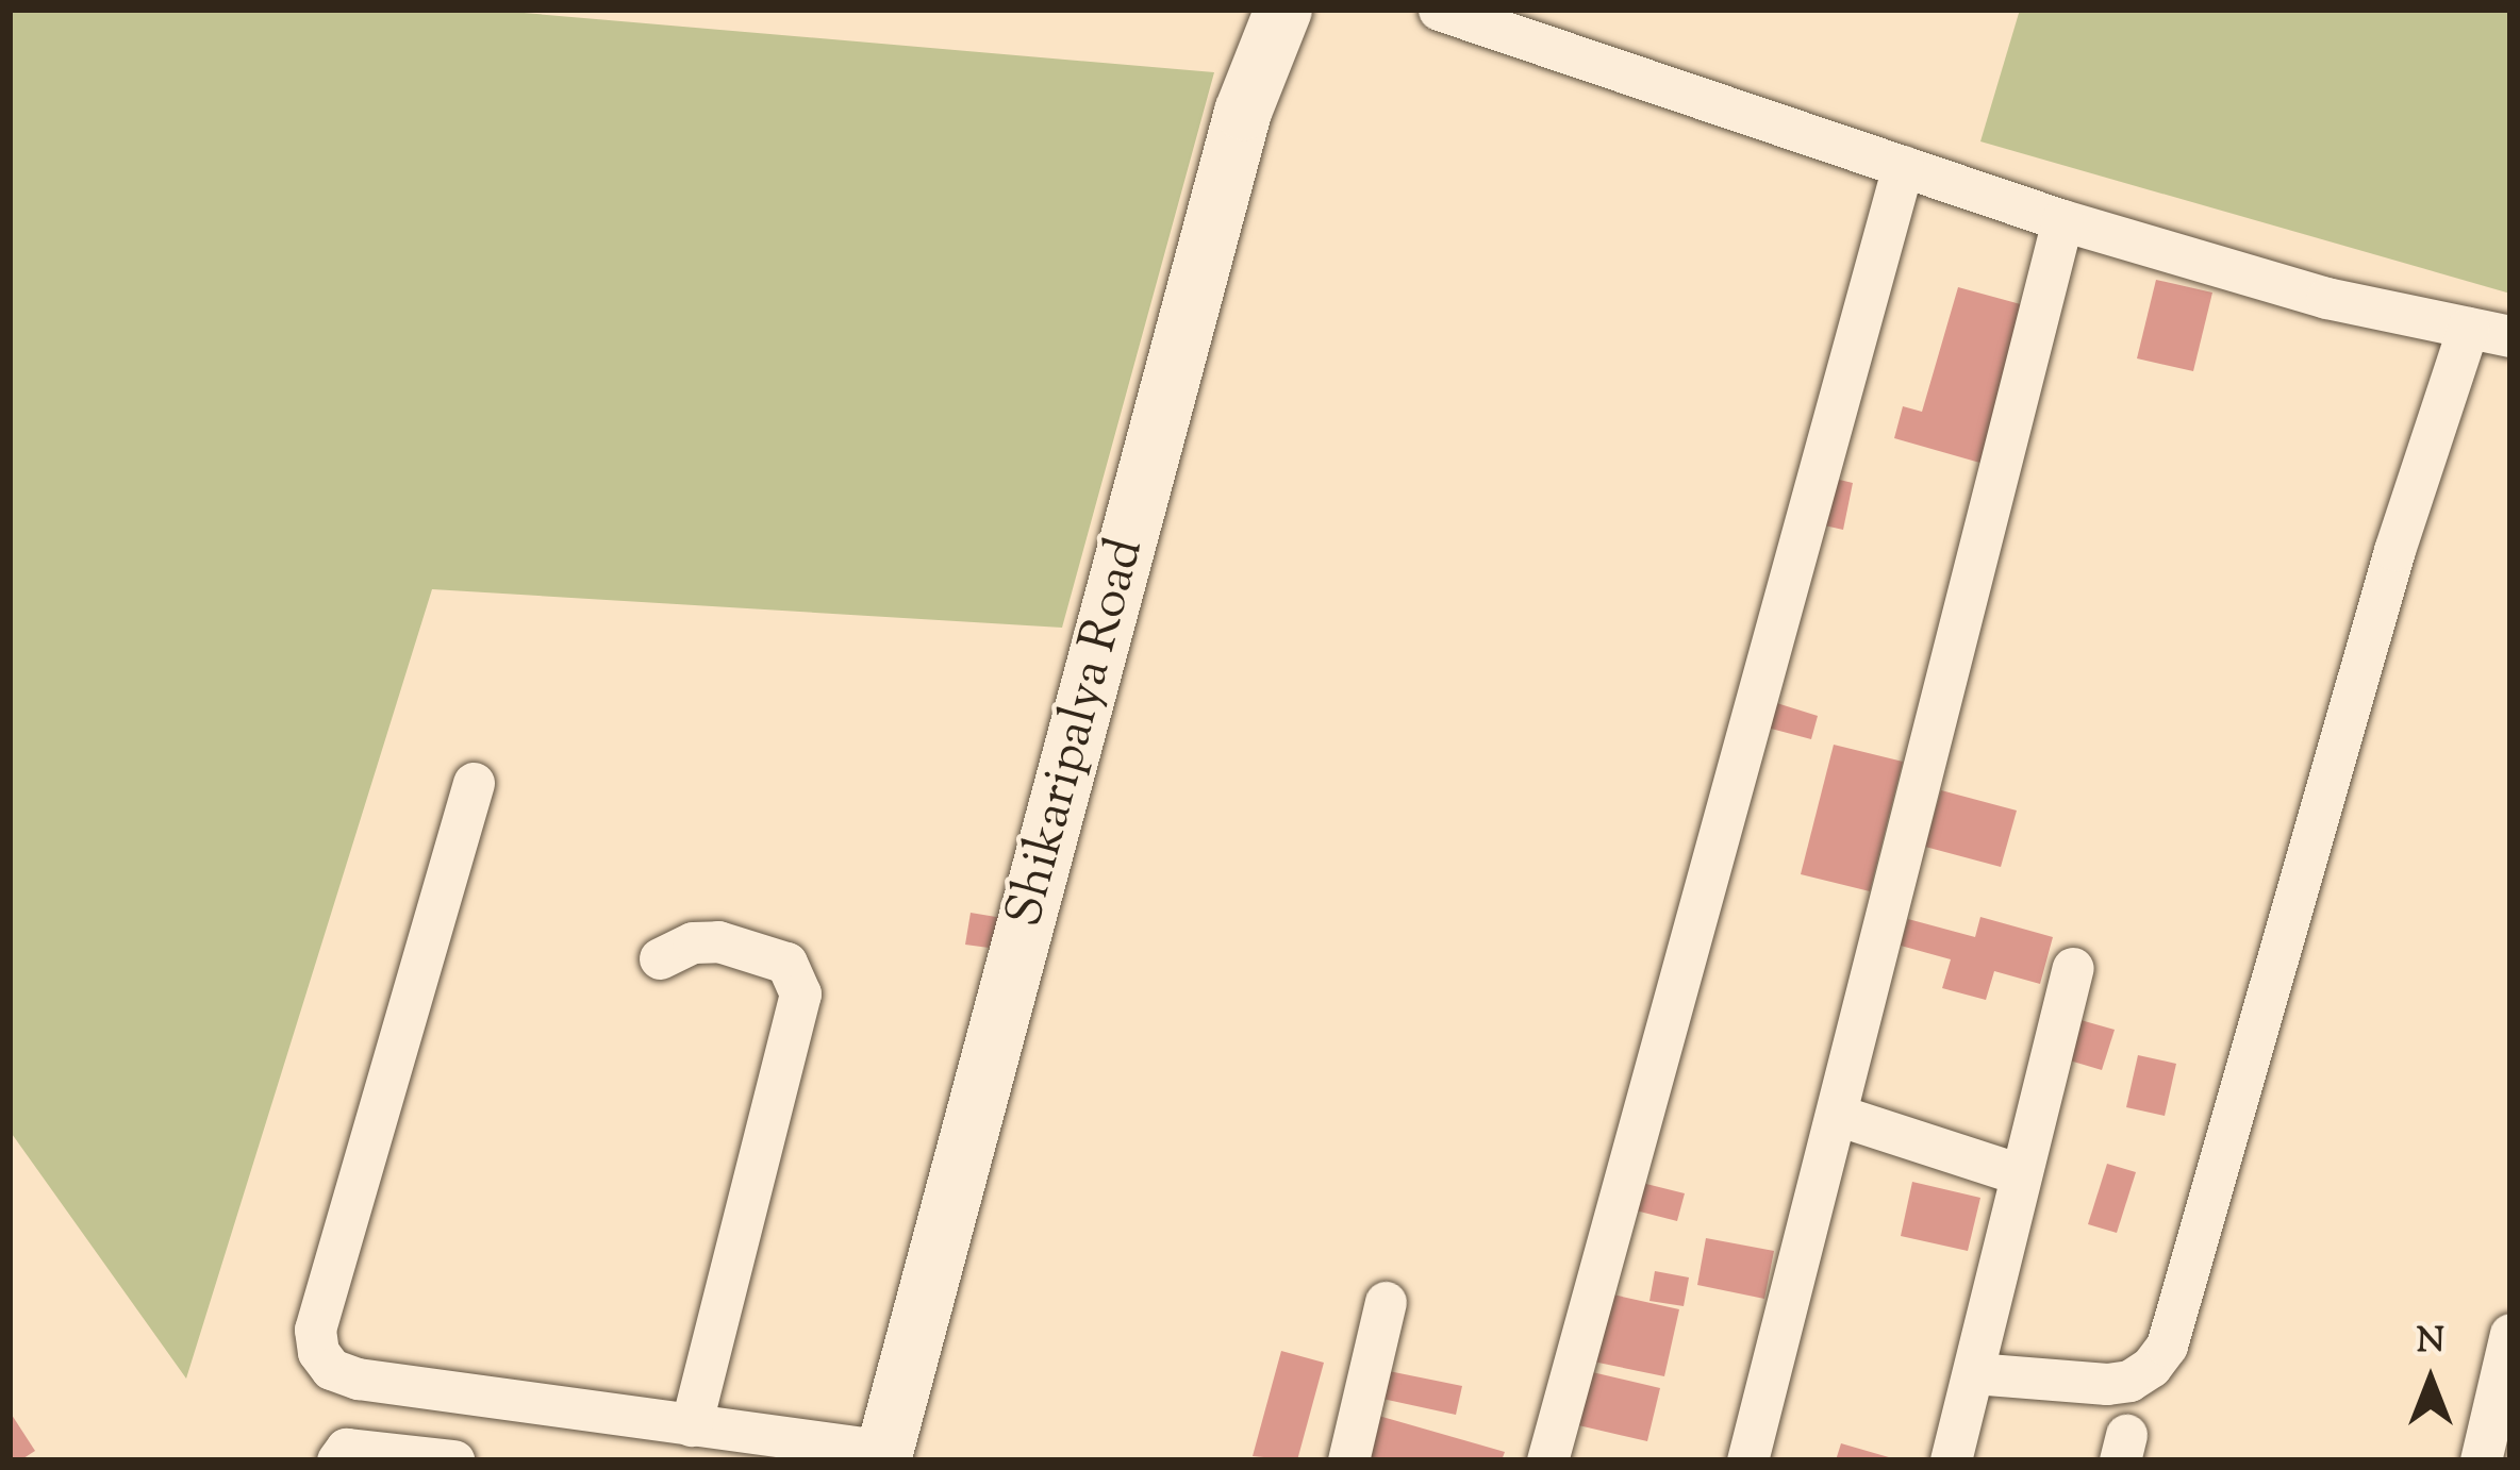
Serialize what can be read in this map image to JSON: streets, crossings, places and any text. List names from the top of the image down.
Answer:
{
  "streets": {
    "street": ["Shikaripalya Road"]
  },
  "north": "top"
}
